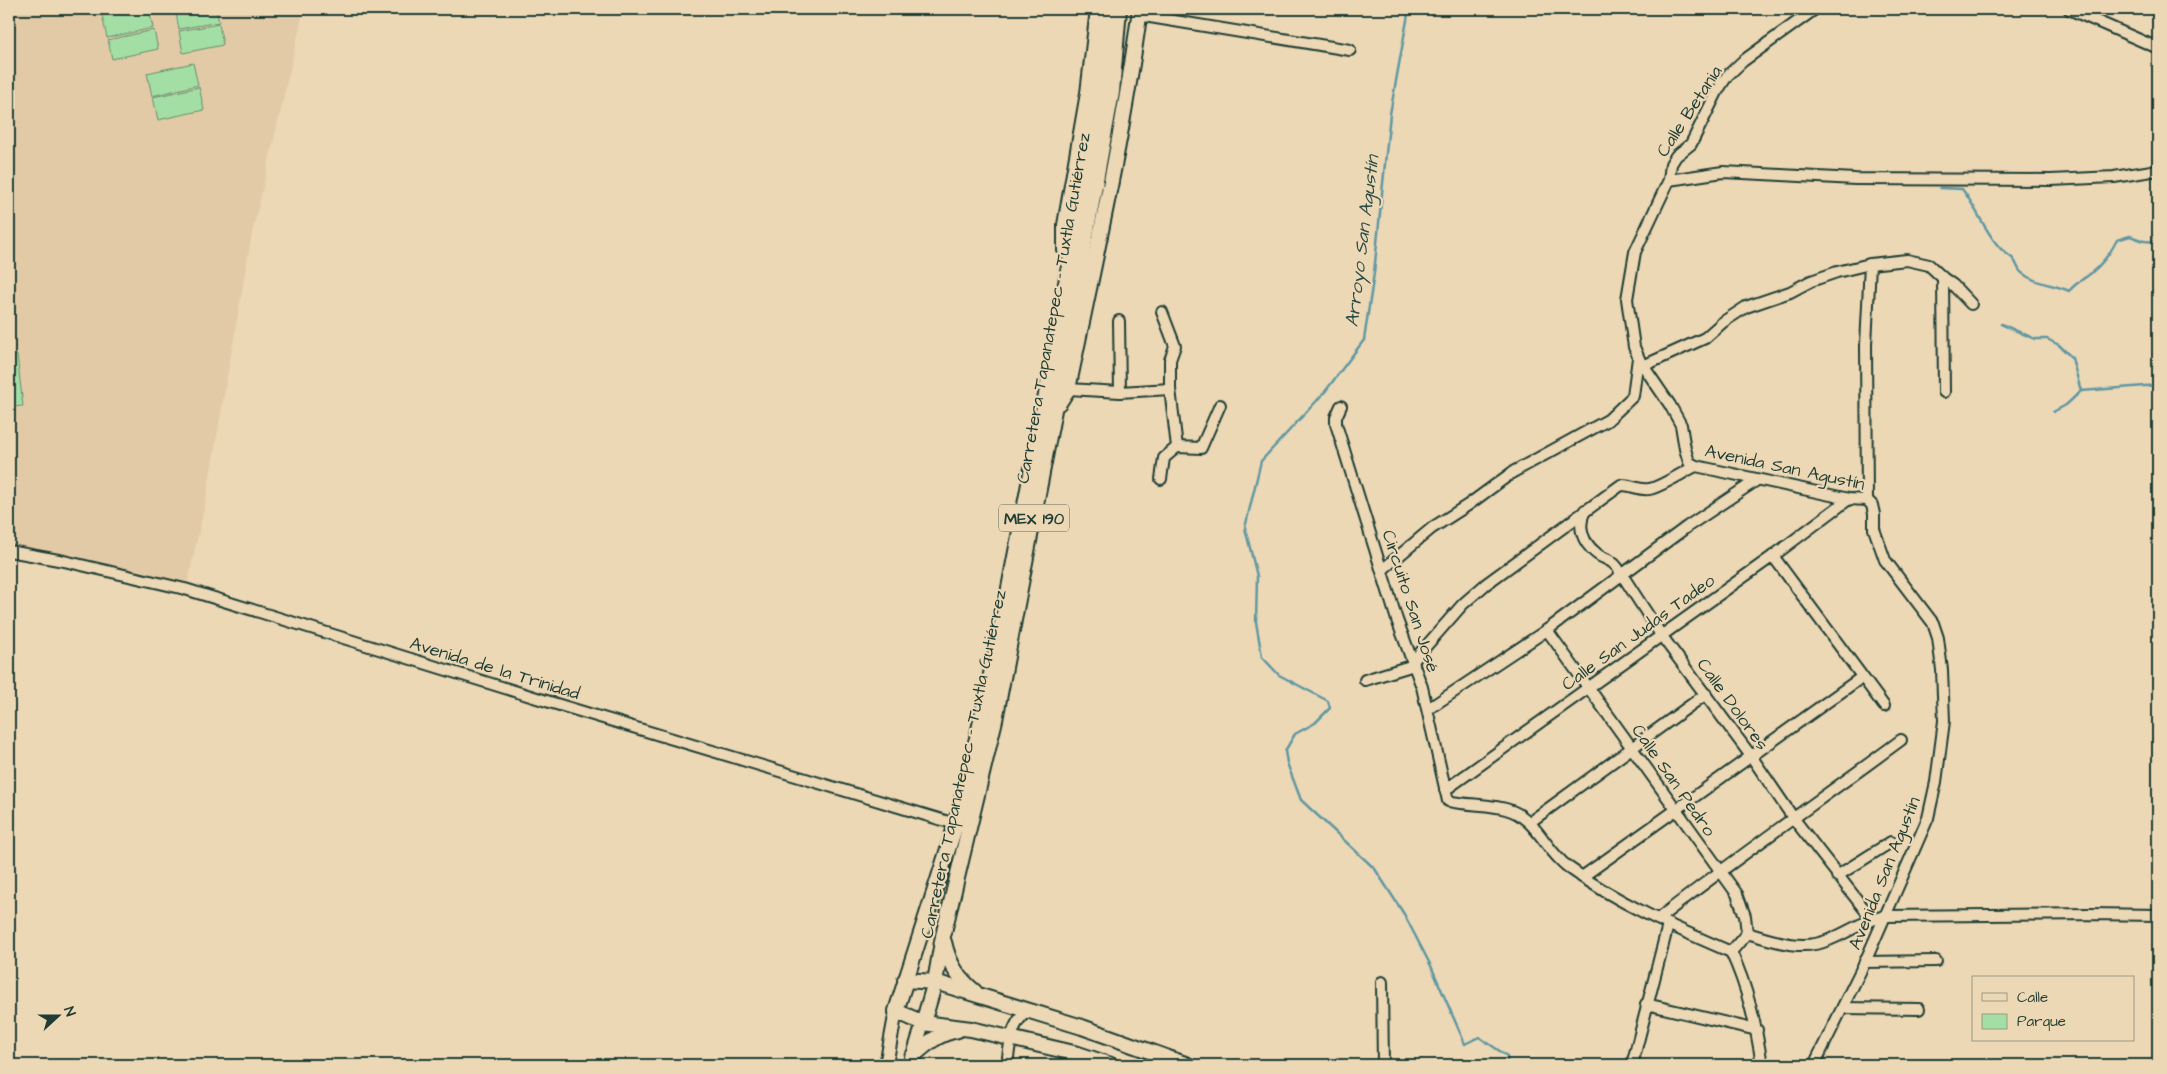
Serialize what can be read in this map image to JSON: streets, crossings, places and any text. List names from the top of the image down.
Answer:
{
  "streets": {
    "highway": ["Carretera Tapanatepec - Tuxtla Gutiérrez", "MEX 190"],
    "street": [
      "Calle Betania",
      "Avenida San Agustín",
      "Circuito San José",
      "Calle San Judas Tadeo",
      "Avenida de la Trinidad",
      "Calle Dolores",
      "Calle San Pedro"
    ]
  },
  "crossings": [
    ["Calle Betania", "Avenida San Agustín"],
    ["Carretera Tapanatepec - Tuxtla Gutiérrez", "MEX 190"],
    ["Carretera Tapanatepec - Tuxtla Gutiérrez", "Avenida de la Trinidad"],
    ["Avenida San Agustín", "Calle San Judas Tadeo"],
    ["Circuito San José", "Calle San Judas Tadeo"],
    ["Calle San Judas Tadeo", "Calle Dolores"],
    ["Calle San Judas Tadeo", "Calle San Pedro"]
  ],
  "water": ["Arroyo San Agustín"],
  "legend": ["Calle", "Parque"],
  "north": "right"
}
